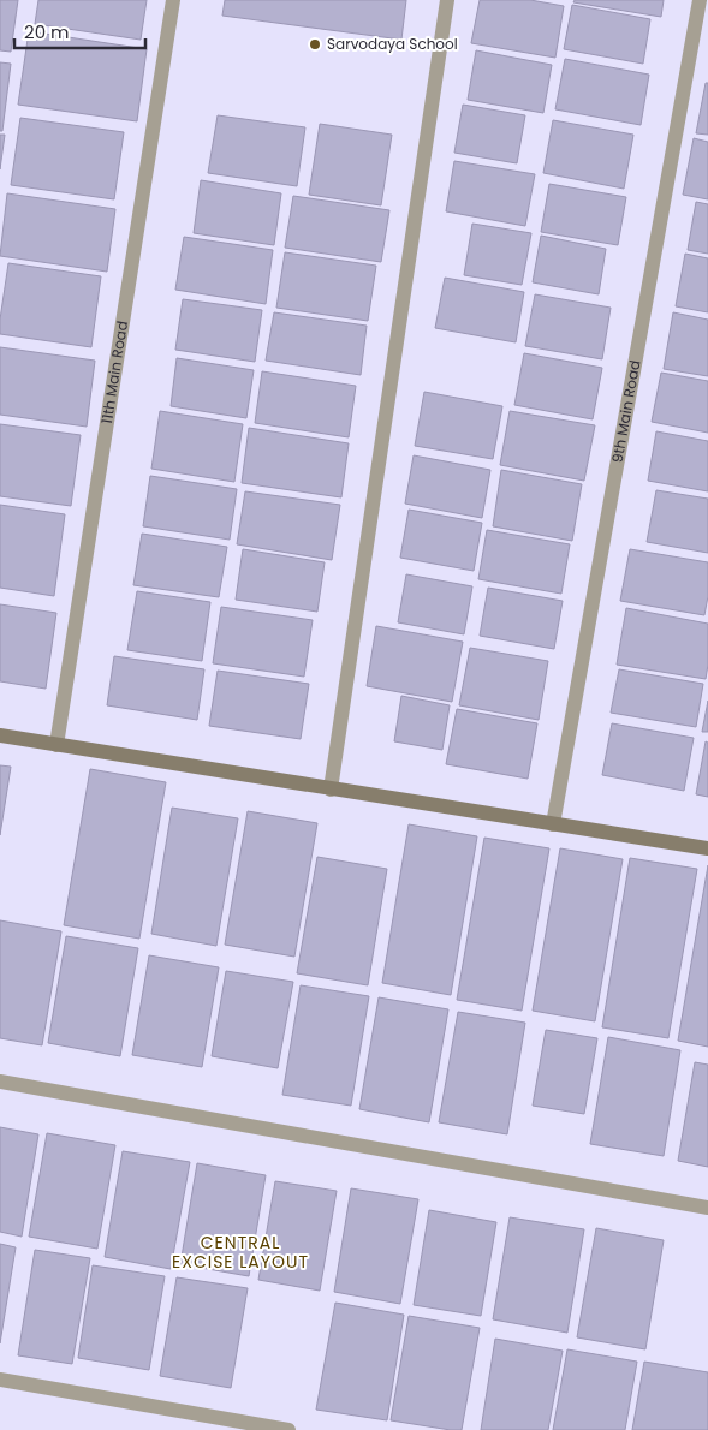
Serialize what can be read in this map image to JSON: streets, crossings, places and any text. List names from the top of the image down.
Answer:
{
  "streets": {
    "street": ["11th Main Road", "9th Main Road"]
  },
  "districts": ["CENTRAL EXCISE LAYOUT"],
  "places": ["Sarvodaya School"],
  "scale_bar": "20 m"
}
